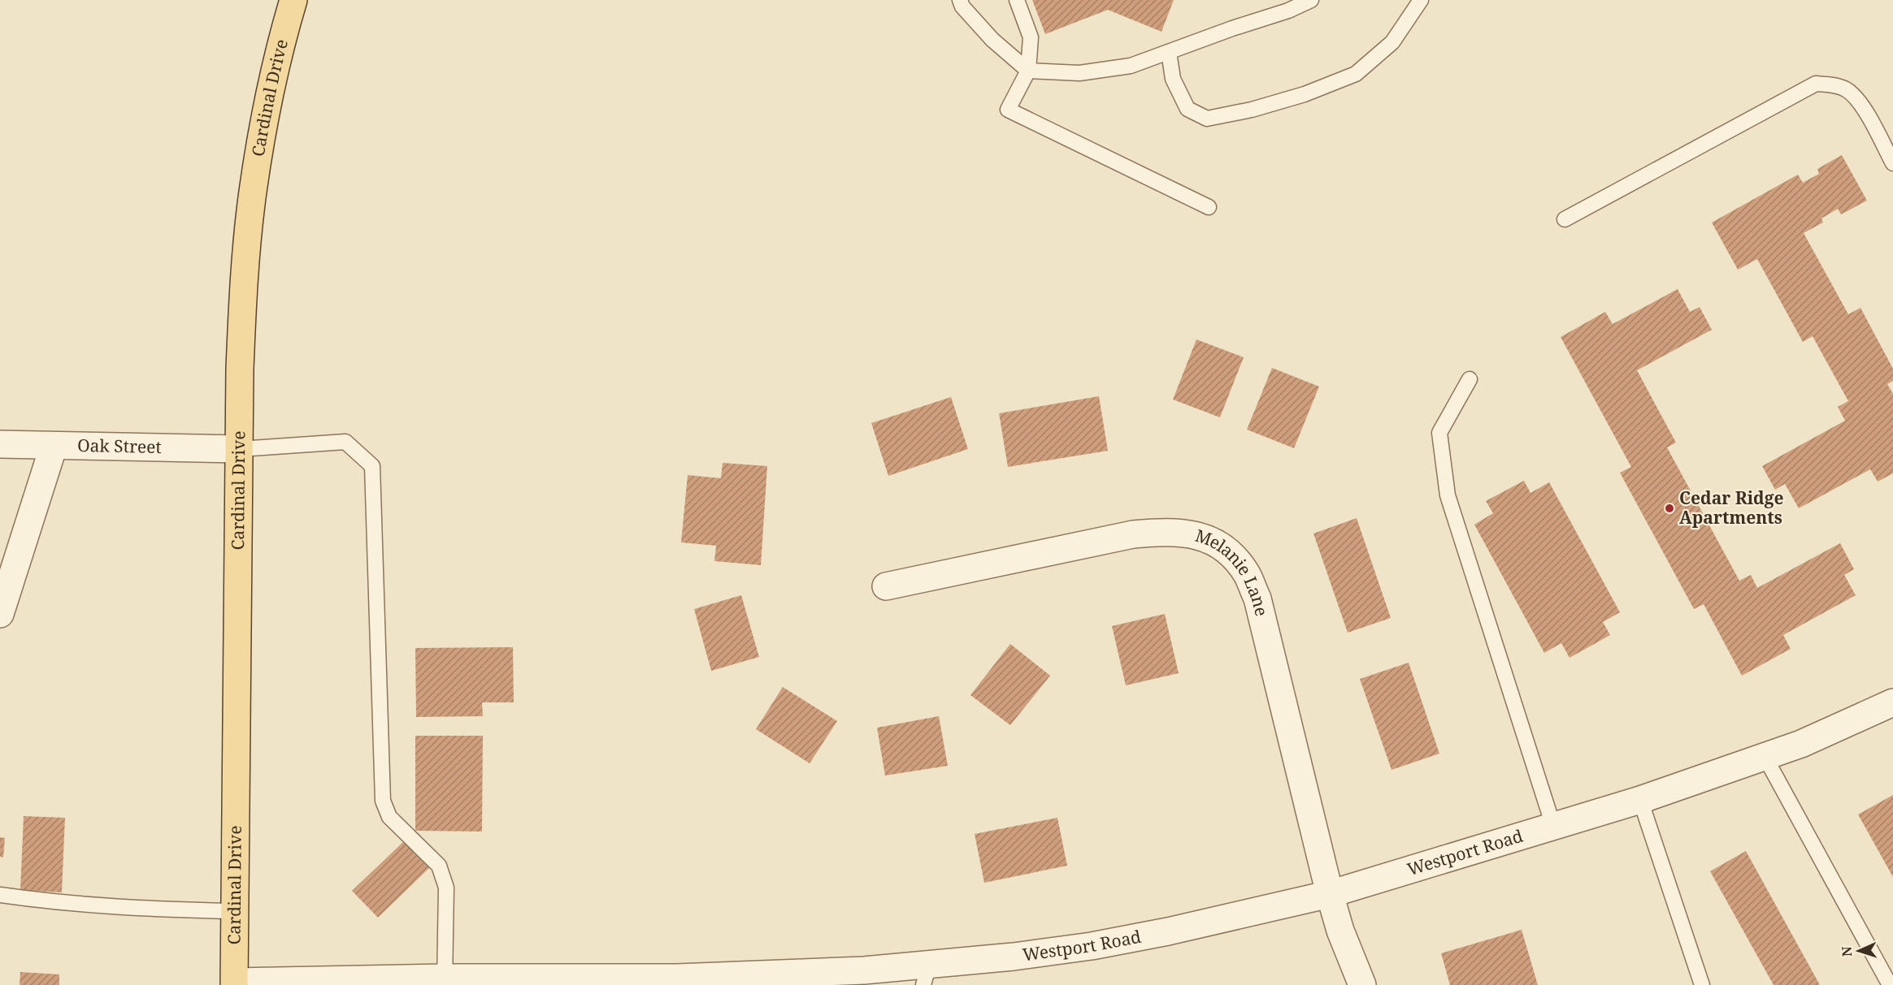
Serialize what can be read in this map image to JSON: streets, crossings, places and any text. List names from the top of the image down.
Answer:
{
  "streets": {
    "main road": ["Cardinal Drive"],
    "street": ["Oak Street", "Melanie Lane", "Westport Road"]
  },
  "crossings": [
    ["Cardinal Drive", "Oak Street"],
    ["Cardinal Drive", "Westport Road"],
    ["Melanie Lane", "Westport Road"]
  ],
  "places": ["Cedar Ridge Apartments"],
  "north": "left"
}
